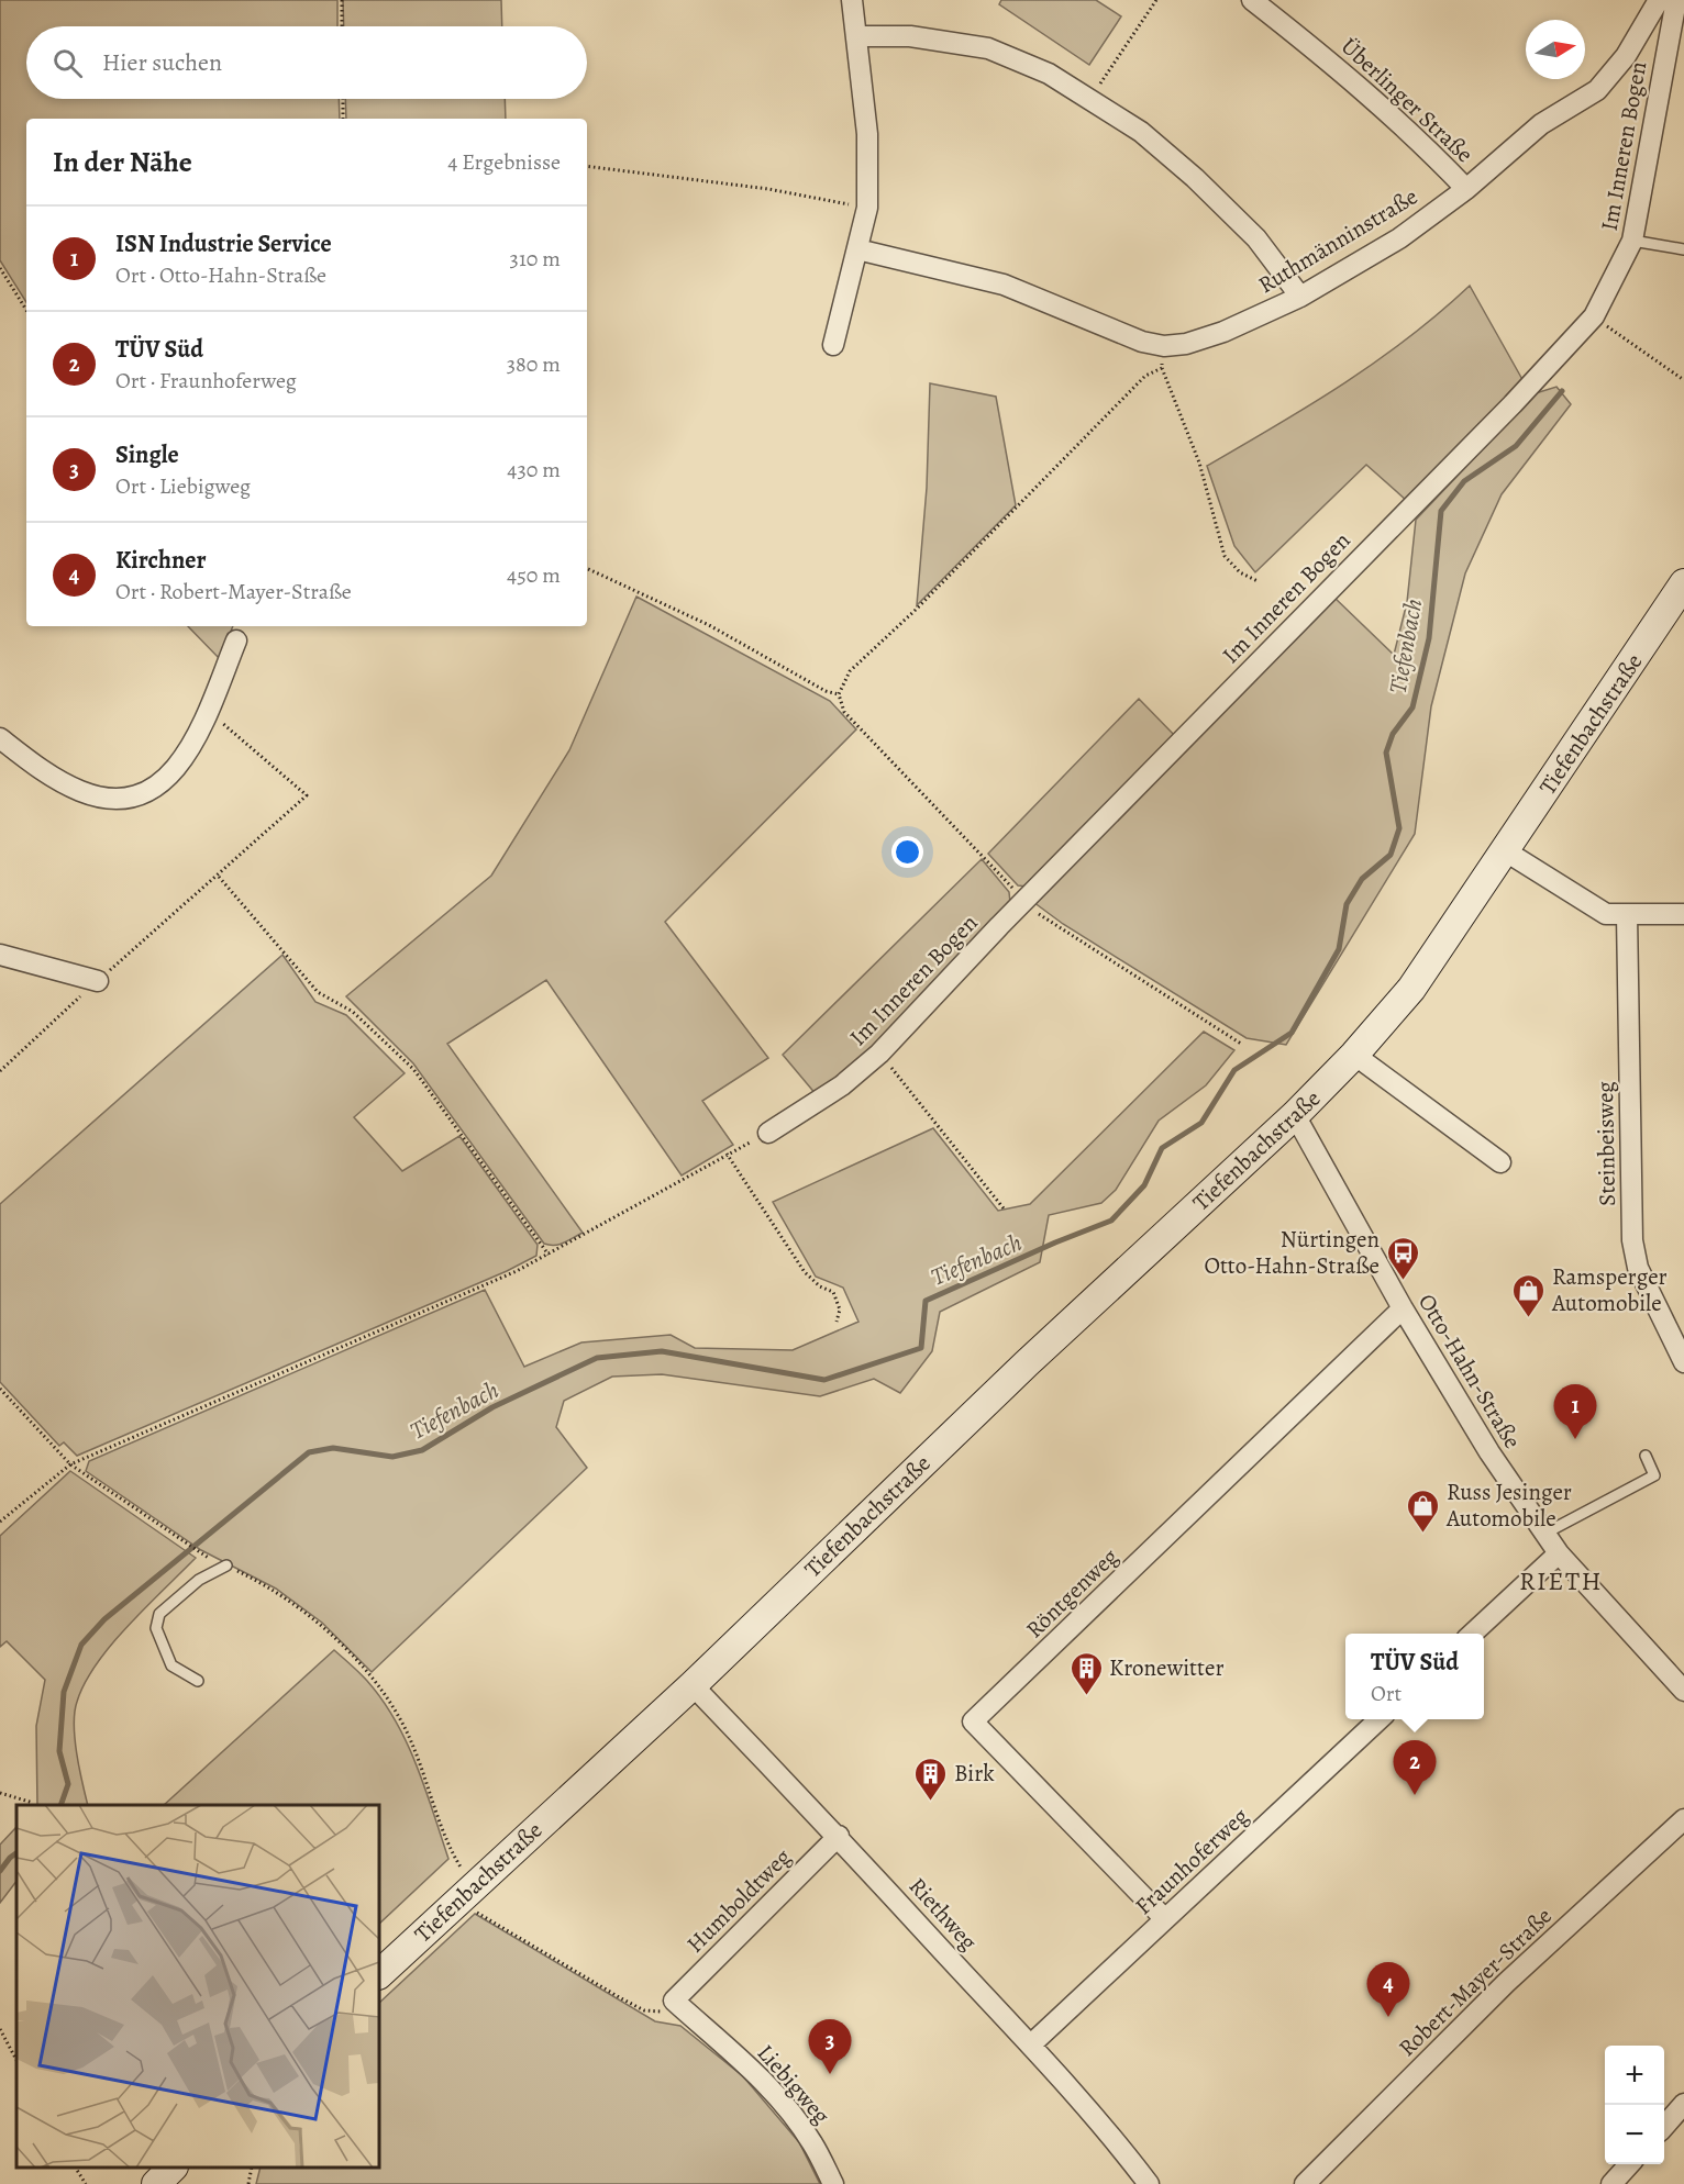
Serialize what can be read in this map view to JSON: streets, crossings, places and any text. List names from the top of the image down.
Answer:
{
  "streets": {
    "street": [
      "Überlinger Straße",
      "Im Inneren Bogen",
      "Ruthmänninstraße",
      "Tiefenbachstraße",
      "Steinbeisweg",
      "Otto-Hahn-Straße",
      "Röntgenweg",
      "Fraunhoferweg",
      "Humboldtweg",
      "Riethweg",
      "Robert-Mayer-Straße",
      "Liebigweg"
    ]
  },
  "crossings": [
    ["Überlinger Straße", "Ruthmänninstraße"],
    ["Tiefenbachstraße", "Otto-Hahn-Straße"],
    ["Tiefenbachstraße", "Riethweg"],
    ["Otto-Hahn-Straße", "Röntgenweg"],
    ["Röntgenweg", "Fraunhoferweg"],
    ["Fraunhoferweg", "Riethweg"],
    ["Humboldtweg", "Riethweg"],
    ["Humboldtweg", "Liebigweg"]
  ],
  "districts": ["RIETH"],
  "water": ["Tiefenbach"],
  "places": {
    "bus stop": ["Nürtingen Otto-Hahn-Straße"],
    "shop": ["Ramsperger Automobile", "Russ Jesinger Automobile"],
    "building": ["Kronewitter", "Birk"]
  },
  "north": "right",
  "page": {
    "search": "Hier suchen",
    "heading": ["In der Nähe", "4 Ergebnisse"],
    "list": [
      {
        "mark": "1",
        "name": "ISN Industrie Service",
        "note": "Ort · Otto-Hahn-Straße",
        "value": "310 m"
      },
      {
        "mark": "2",
        "name": "TÜV Süd",
        "note": "Ort · Fraunhoferweg",
        "value": "380 m"
      },
      {
        "mark": "3",
        "name": "Single",
        "note": "Ort · Liebigweg",
        "value": "430 m"
      },
      {
        "mark": "4",
        "name": "Kirchner",
        "note": "Ort · Robert-Mayer-Straße",
        "value": "450 m"
      }
    ],
    "pins": [
      "1",
      "2",
      "4",
      "3"
    ],
    "popup": ["TÜV Süd", "Ort"],
    "map_buttons": ["+", "−"]
  }
}
